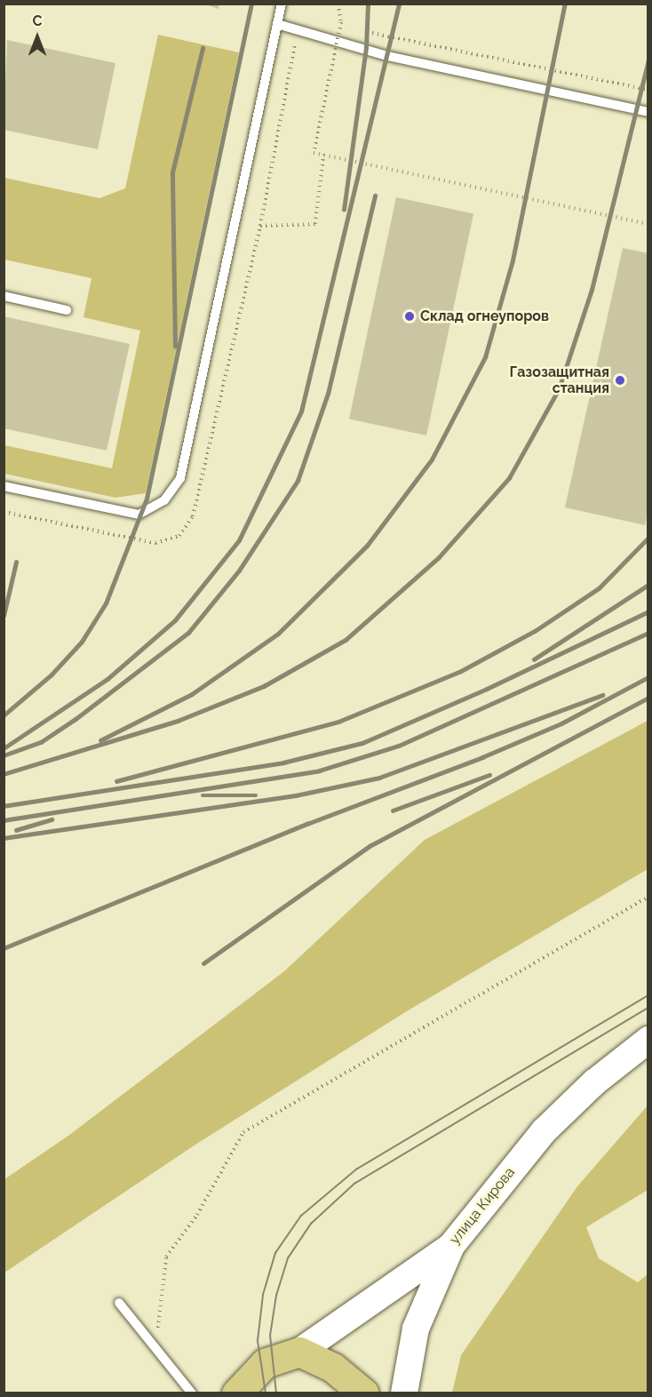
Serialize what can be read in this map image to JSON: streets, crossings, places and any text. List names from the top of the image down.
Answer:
{
  "streets": {
    "main road": ["улица Кирова"]
  },
  "places": ["Склад огнеупоров", "Газозащитная станция"],
  "north": "top"
}
